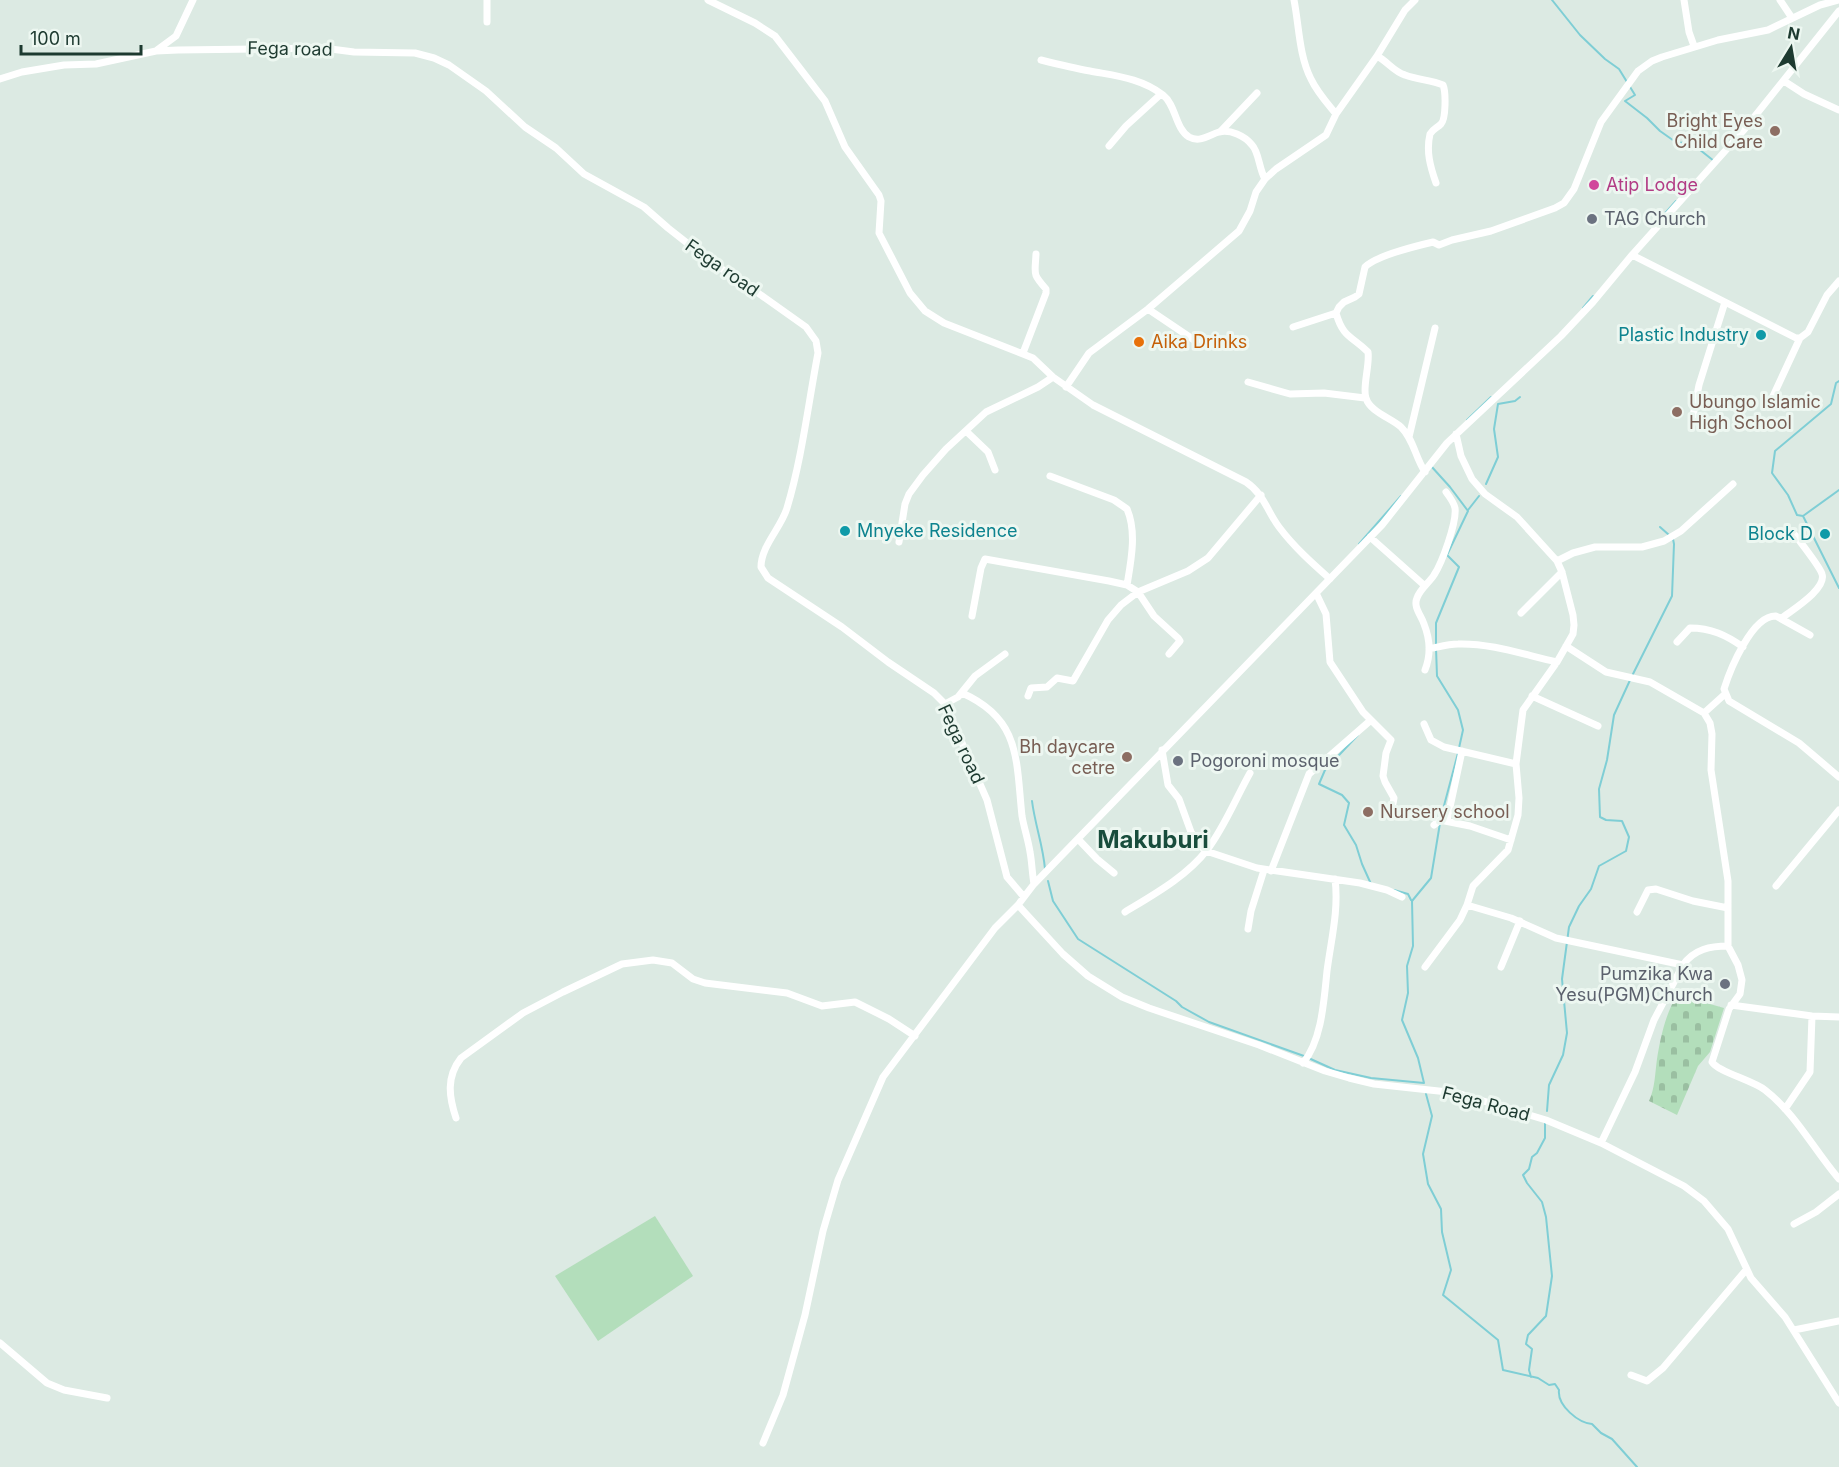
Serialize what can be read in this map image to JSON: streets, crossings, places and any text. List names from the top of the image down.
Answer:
{
  "streets": {
    "street": ["Fega road", "Fega Road"]
  },
  "districts": ["Makuburi"],
  "places": [
    "Bright Eyes Child Care",
    "Atip Lodge",
    "TAG Church",
    "Plastic Industry",
    "Aika Drinks",
    "Ubungo Islamic High School",
    "Mnyeke Residence",
    "Block D",
    "Bh daycare cetre",
    "Pogoroni mosque",
    "Nursery school",
    "Pumzika Kwa Yesu(PGM)Church"
  ],
  "scale_bar": "100 m",
  "north": "top"
}
